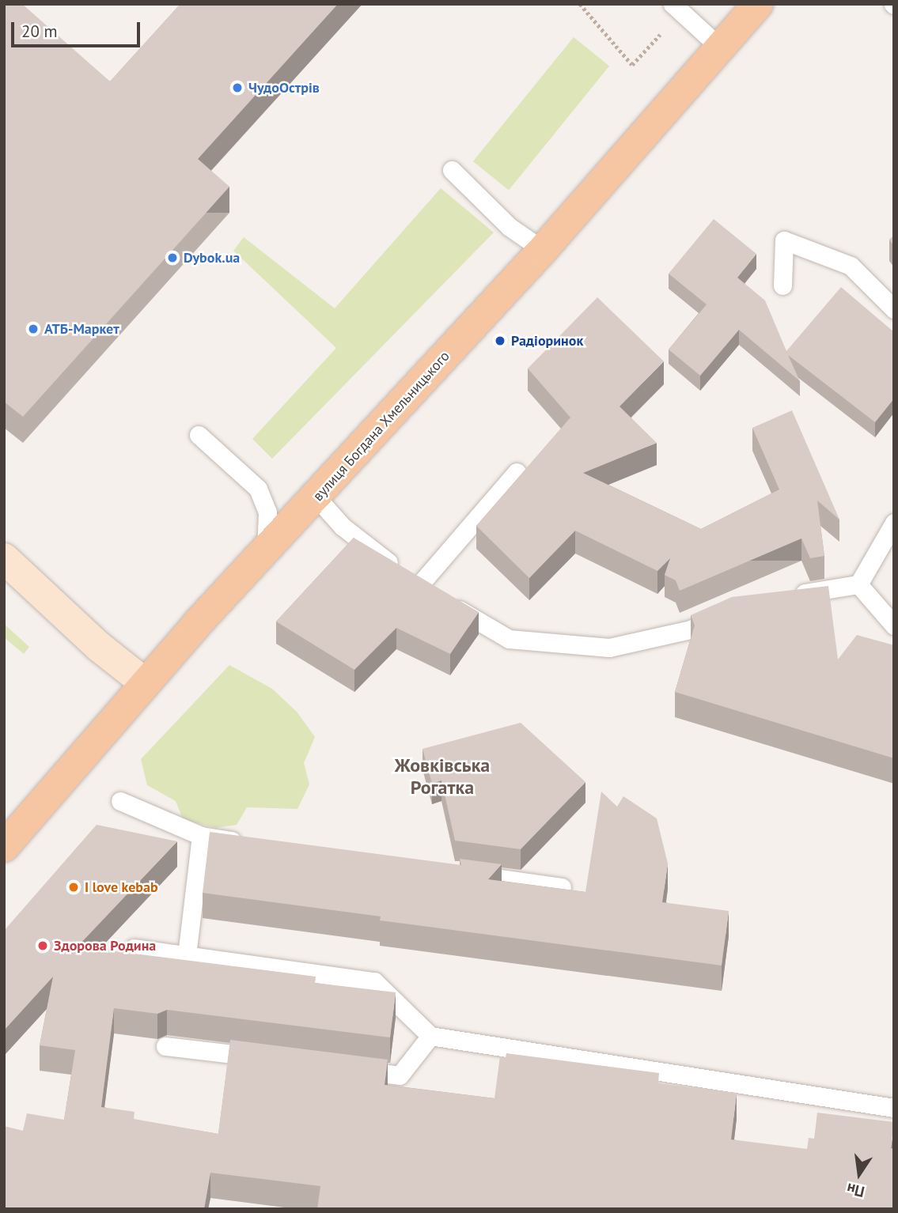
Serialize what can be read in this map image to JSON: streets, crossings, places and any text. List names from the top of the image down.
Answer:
{
  "streets": {
    "main road": ["вулиця Богдана Хмельницького"]
  },
  "districts": ["Жовківська Рогатка"],
  "places": [
    "ЧудоОстрів",
    "Dybok.ua",
    "АТБ-Маркет",
    "Радіоринок",
    "I love kebab",
    "Здорова Родина"
  ],
  "scale_bar": "20 m",
  "north": "bottom"
}
